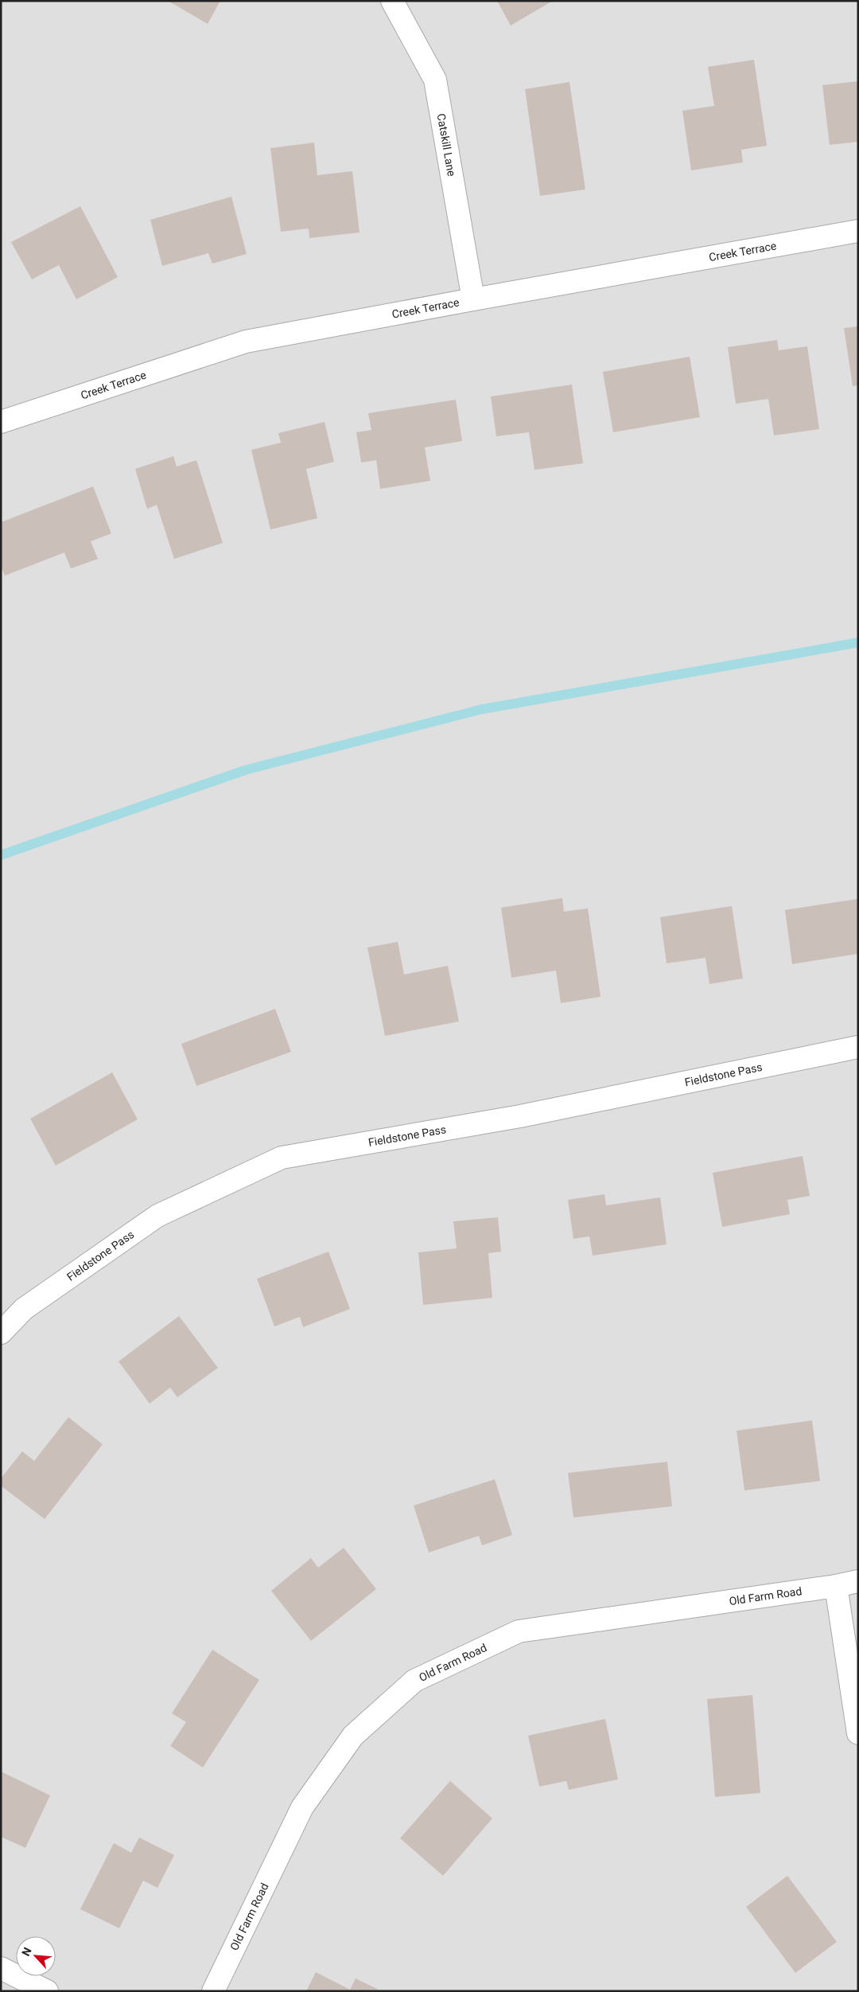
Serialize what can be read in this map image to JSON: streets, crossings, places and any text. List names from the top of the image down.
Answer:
{
  "streets": {
    "street": [
      "Catskill Lane",
      "Creek Terrace",
      "Fieldstone Pass",
      "Old Farm Road"
    ]
  },
  "crossings": [
    ["Catskill Lane", "Creek Terrace"]
  ],
  "north": "top left"
}
